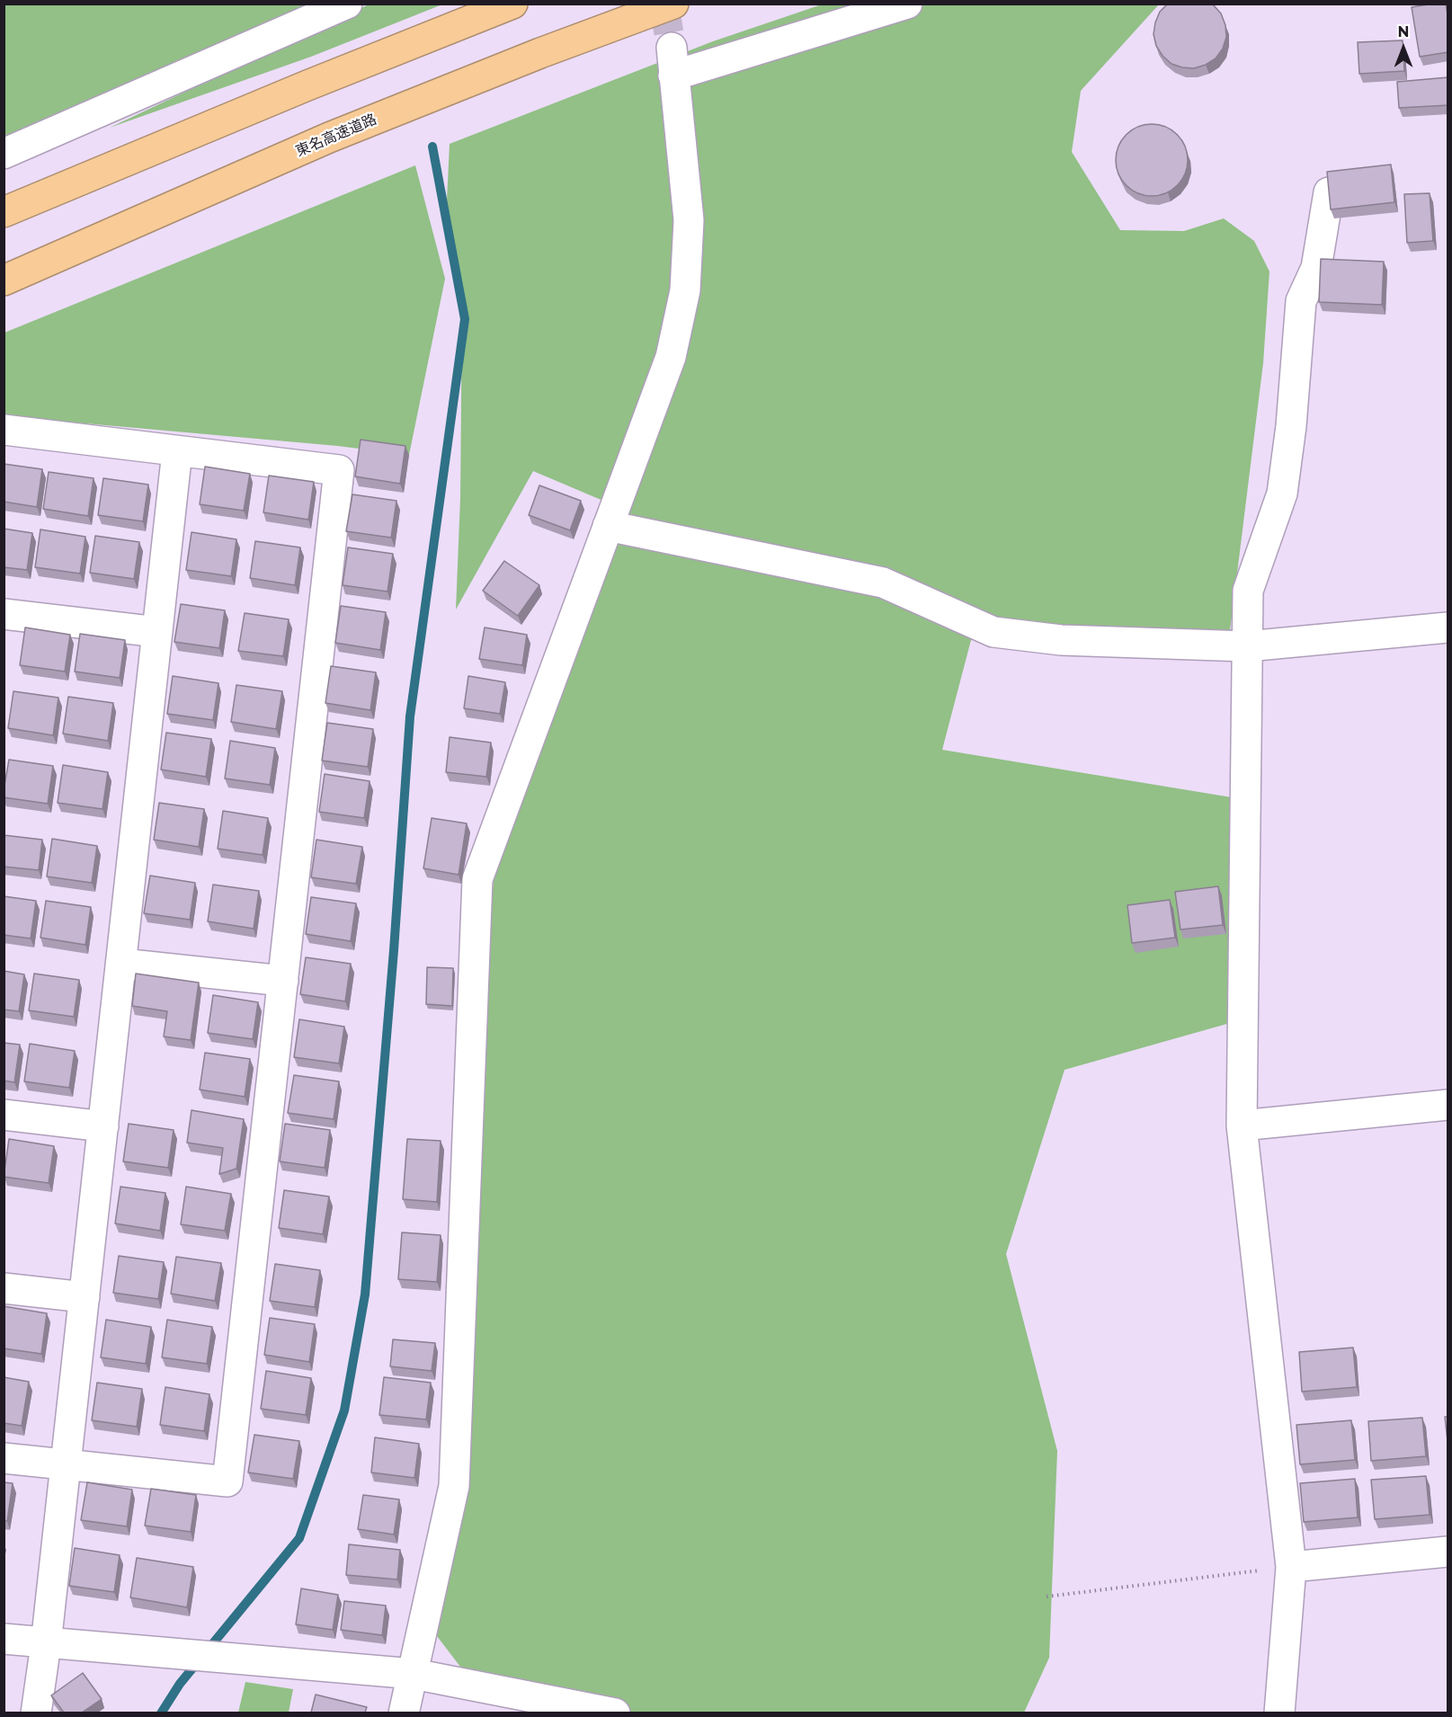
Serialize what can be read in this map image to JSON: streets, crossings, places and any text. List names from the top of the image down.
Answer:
{
  "streets": {
    "highway": ["東名高速道路"]
  },
  "north": "top"
}
